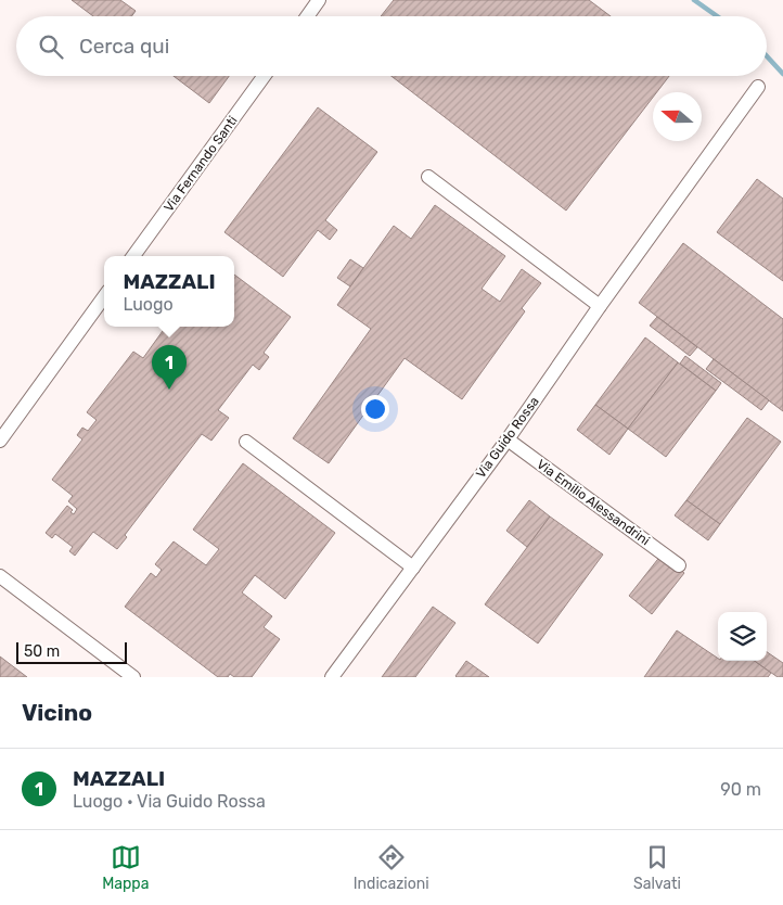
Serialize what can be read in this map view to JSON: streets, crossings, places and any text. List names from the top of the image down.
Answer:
{
  "streets": {
    "street": ["Via Fernando Santi", "Via Guido Rossa", "Via Emilio Alessandrini"]
  },
  "crossings": [
    ["Via Guido Rossa", "Via Emilio Alessandrini"]
  ],
  "scale_bar": "50 m",
  "north": "left",
  "page": {
    "search": "Cerca qui",
    "popup": ["MAZZALI", "Luogo"],
    "pins": "1",
    "scale": "50 m",
    "heading": "Vicino",
    "list": [
      {
        "mark": "1",
        "name": "MAZZALI",
        "note": "Luogo · Via Guido Rossa",
        "value": "90 m"
      }
    ],
    "nav": ["Mappa", "Indicazioni", "Salvati"]
  }
}
